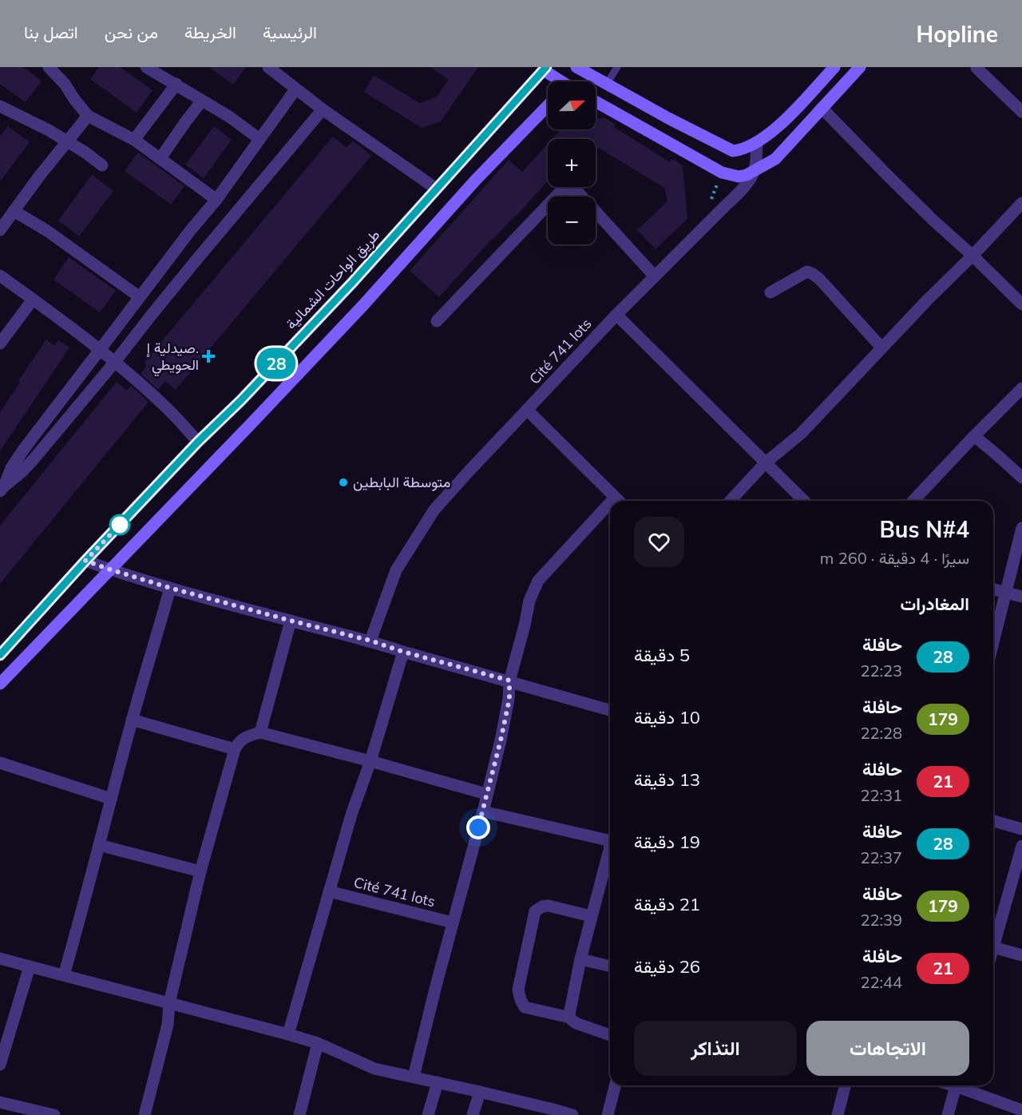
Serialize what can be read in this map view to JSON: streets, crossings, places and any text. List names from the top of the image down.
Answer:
{
  "streets": {
    "main road": ["طريق الواحات الشمالية"],
    "street": ["Cité 741 lots"]
  },
  "places": {
    "health": ["صيدلية إ. الحويطي"],
    "other": ["متوسطة البابطين"]
  },
  "lines": ["bus line 28"],
  "north": "right",
  "page": {
    "header": "Hopline",
    "nav": [
      "الرئيسية",
      "الخريطة",
      "من نحن",
      "اتصل بنا"
    ],
    "on_map": "28",
    "map_buttons": ["+", "−"],
    "heading": [
      ["Bus N#4", "سيرًا · 4 دقيقة · 260 m"],
      "المغادرات"
    ],
    "list": [
      {
        "mark": "28",
        "name": "حافلة",
        "note": "22:23",
        "value": "5 دقيقة"
      },
      {
        "mark": "179",
        "name": "حافلة",
        "note": "22:28",
        "value": "10 دقيقة"
      },
      {
        "mark": "21",
        "name": "حافلة",
        "note": "22:31",
        "value": "13 دقيقة"
      },
      {
        "mark": "28",
        "name": "حافلة",
        "note": "22:37",
        "value": "19 دقيقة"
      },
      {
        "mark": "179",
        "name": "حافلة",
        "note": "22:39",
        "value": "21 دقيقة"
      },
      {
        "mark": "21",
        "name": "حافلة",
        "note": "22:44",
        "value": "26 دقيقة"
      }
    ],
    "buttons": ["الاتجاهات", "التذاكر"]
  }
}
